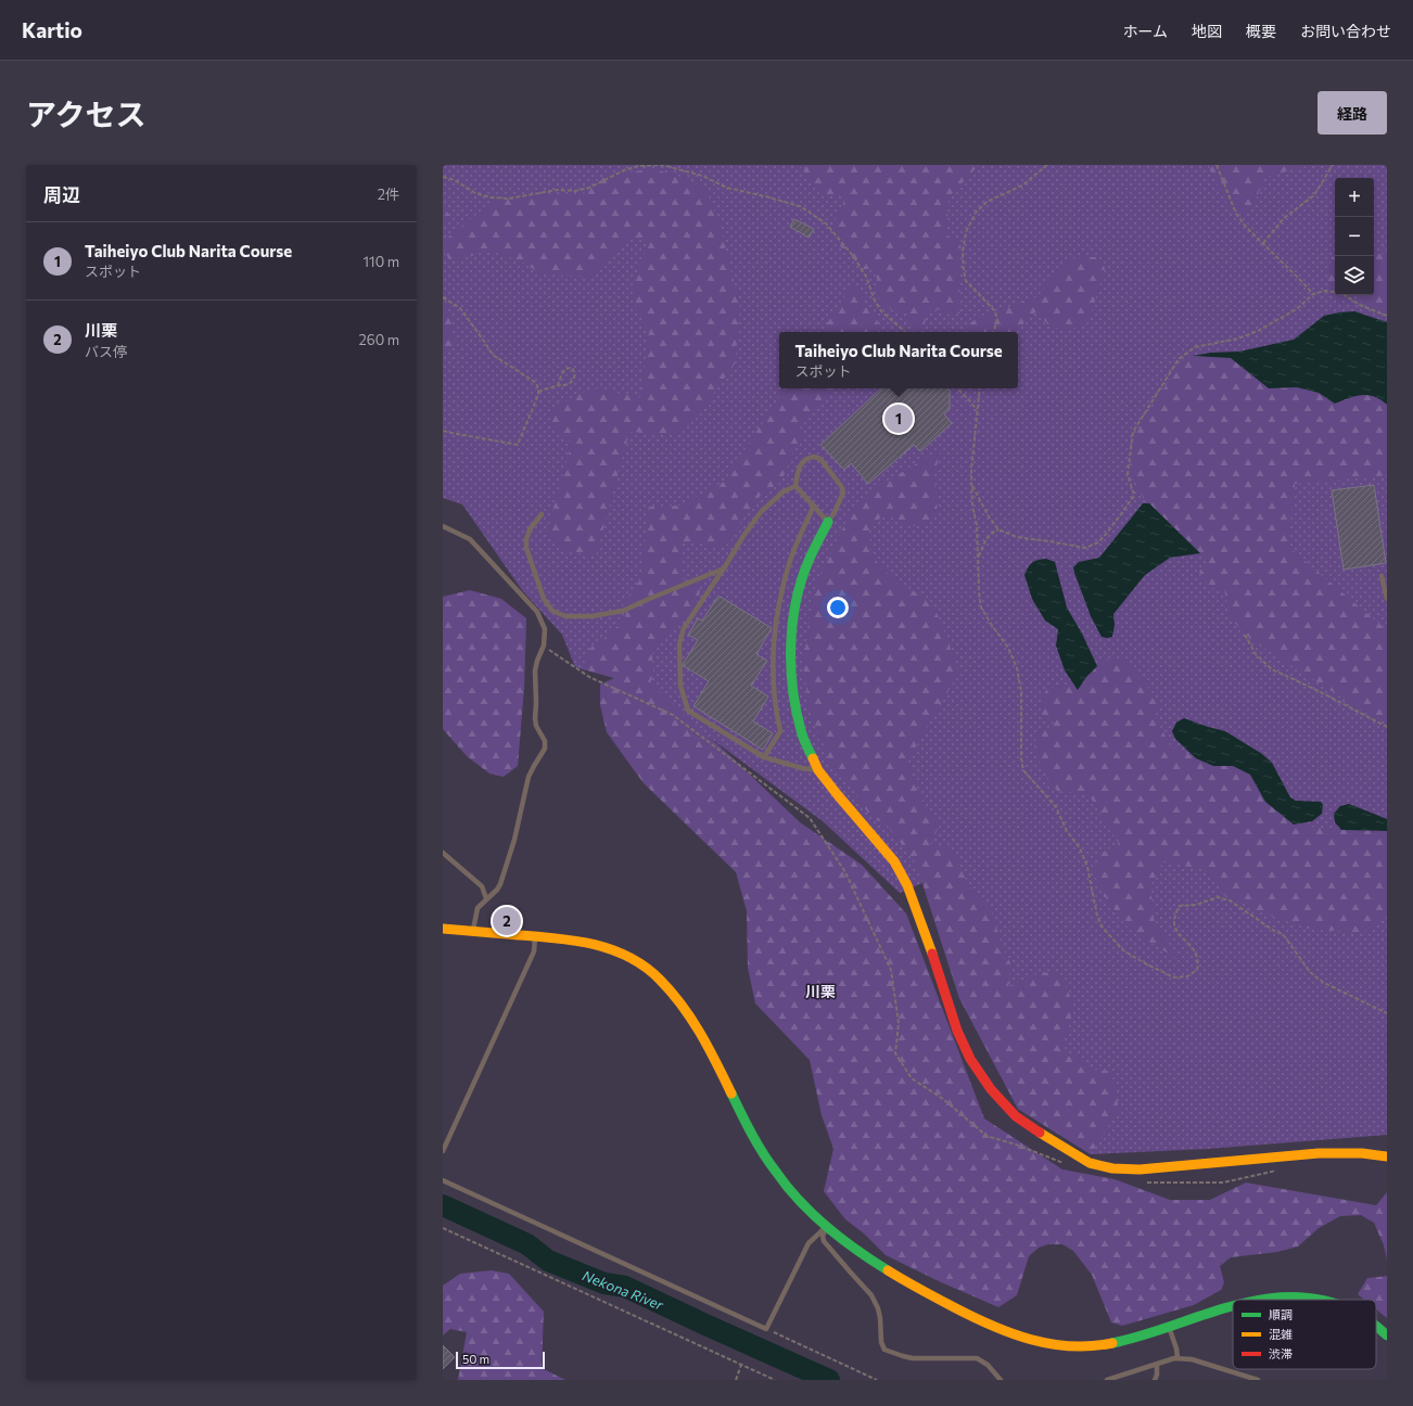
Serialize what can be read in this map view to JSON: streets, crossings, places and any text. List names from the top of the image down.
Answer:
{
  "districts": ["川栗"],
  "water": ["Nekona River"],
  "legend": ["順調", "混雑", "渋滞"],
  "scale_bar": "50 m",
  "page": {
    "header": "Kartio",
    "nav": [
      "ホーム",
      "地図",
      "概要",
      "お問い合わせ"
    ],
    "title": "アクセス",
    "buttons": "経路",
    "heading": ["周辺", "2件"],
    "map_buttons": ["+", "−"],
    "list": [
      {
        "mark": "1",
        "name": "Taiheiyo Club Narita Course",
        "note": "スポット",
        "value": "110 m"
      },
      {
        "mark": "2",
        "name": "川栗",
        "note": "バス停",
        "value": "260 m"
      }
    ],
    "popup": ["Taiheiyo Club Narita Course", "スポット"],
    "pins": ["1", "2"],
    "scale": "50 m"
  }
}
